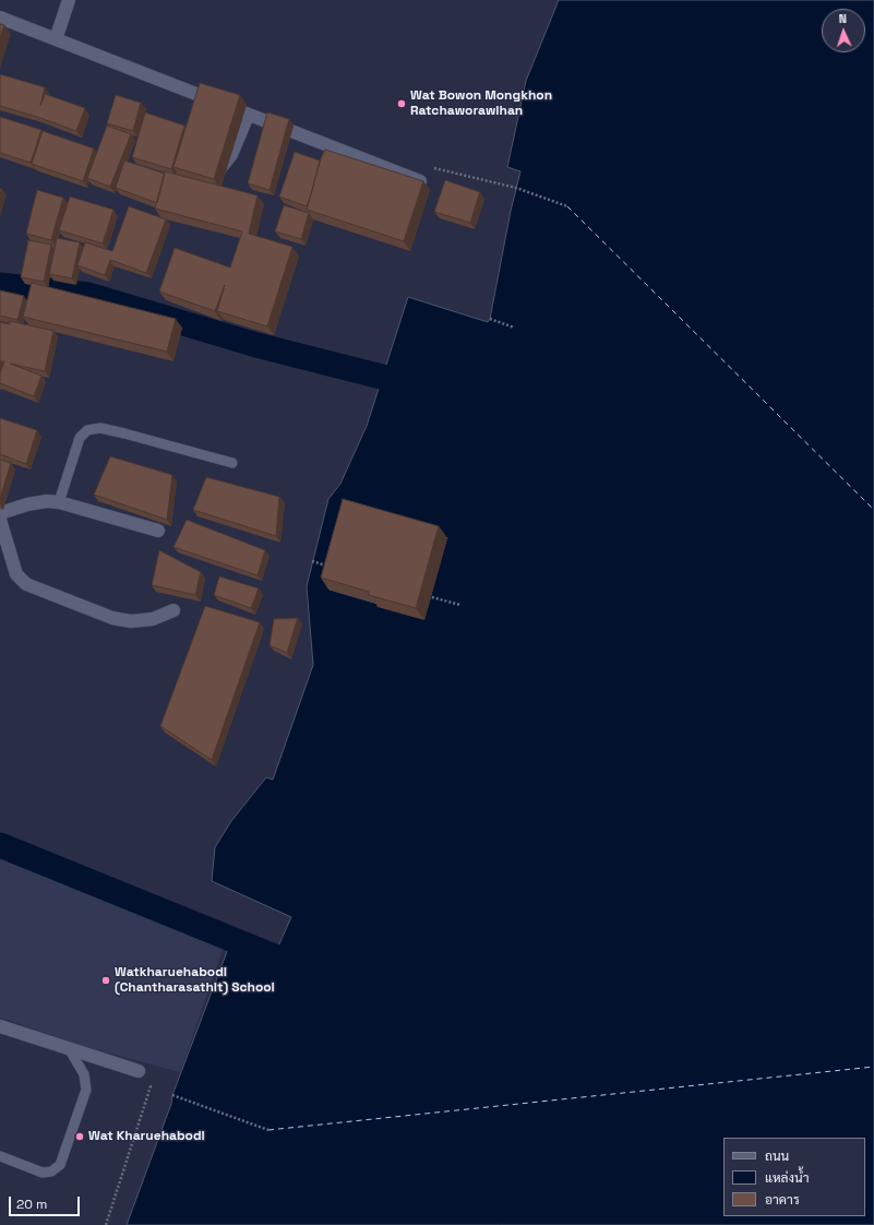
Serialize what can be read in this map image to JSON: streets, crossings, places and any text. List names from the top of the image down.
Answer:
{
  "places": ["Wat Bowon Mongkhon Ratchaworawihan", "Watkharuehabodi (Chantharasathit) School", "Wat Kharuehabodi"],
  "legend": ["ถนน", "แหล่งน้ำ", "อาคาร"],
  "scale_bar": "20 m",
  "north": "top"
}
